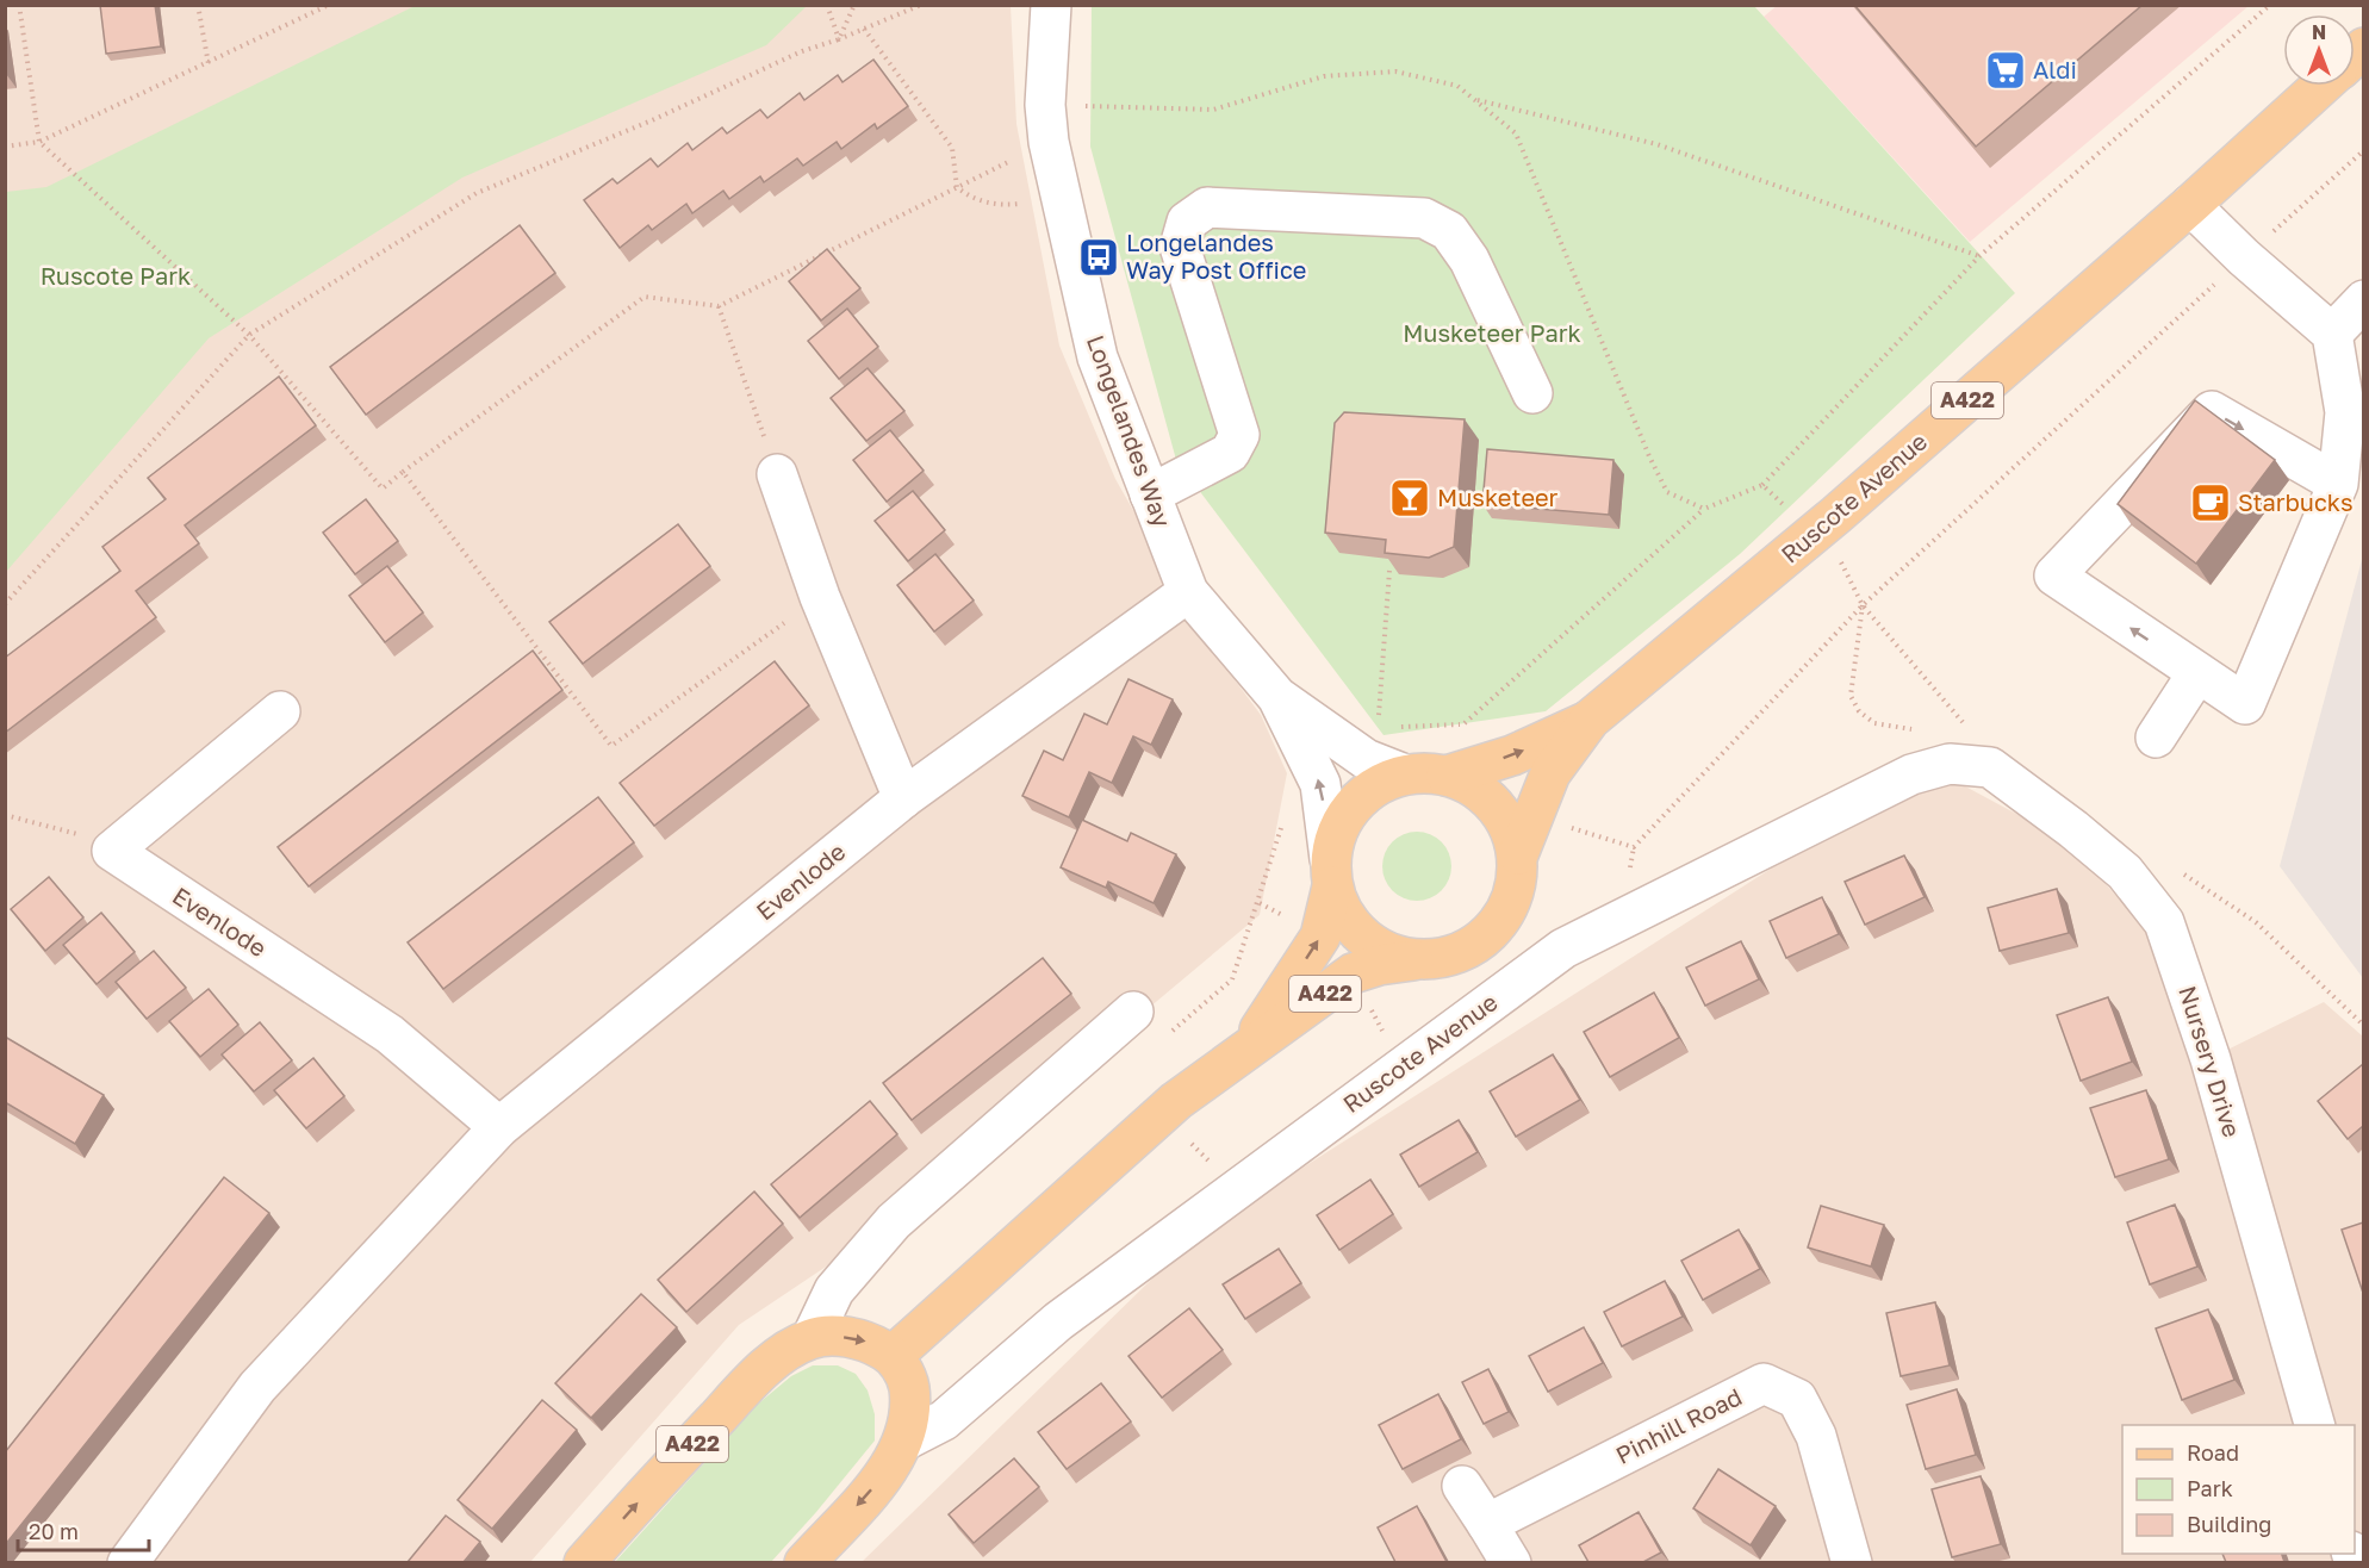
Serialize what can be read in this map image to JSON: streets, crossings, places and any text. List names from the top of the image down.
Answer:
{
  "streets": {
    "main road": ["A422", "Ruscote Avenue"],
    "street": [
      "Longelandes Way",
      "Evenlode",
      "Nursery Drive",
      "Pinhill Road"
    ]
  },
  "crossings": [
    ["A422", "Ruscote Avenue"],
    ["Longelandes Way", "Ruscote Avenue"],
    ["Longelandes Way", "Evenlode"],
    ["Ruscote Avenue", "Nursery Drive"]
  ],
  "parks": ["Ruscote Park", "Musketeer Park"],
  "places": {
    "supermarket": ["Aldi"],
    "bus stop": ["Longelandes Way Post Office"],
    "bar": ["Musketeer"],
    "cafe": ["Starbucks"]
  },
  "legend": ["Road", "Park", "Building"],
  "scale_bar": "20 m",
  "north": "top"
}
